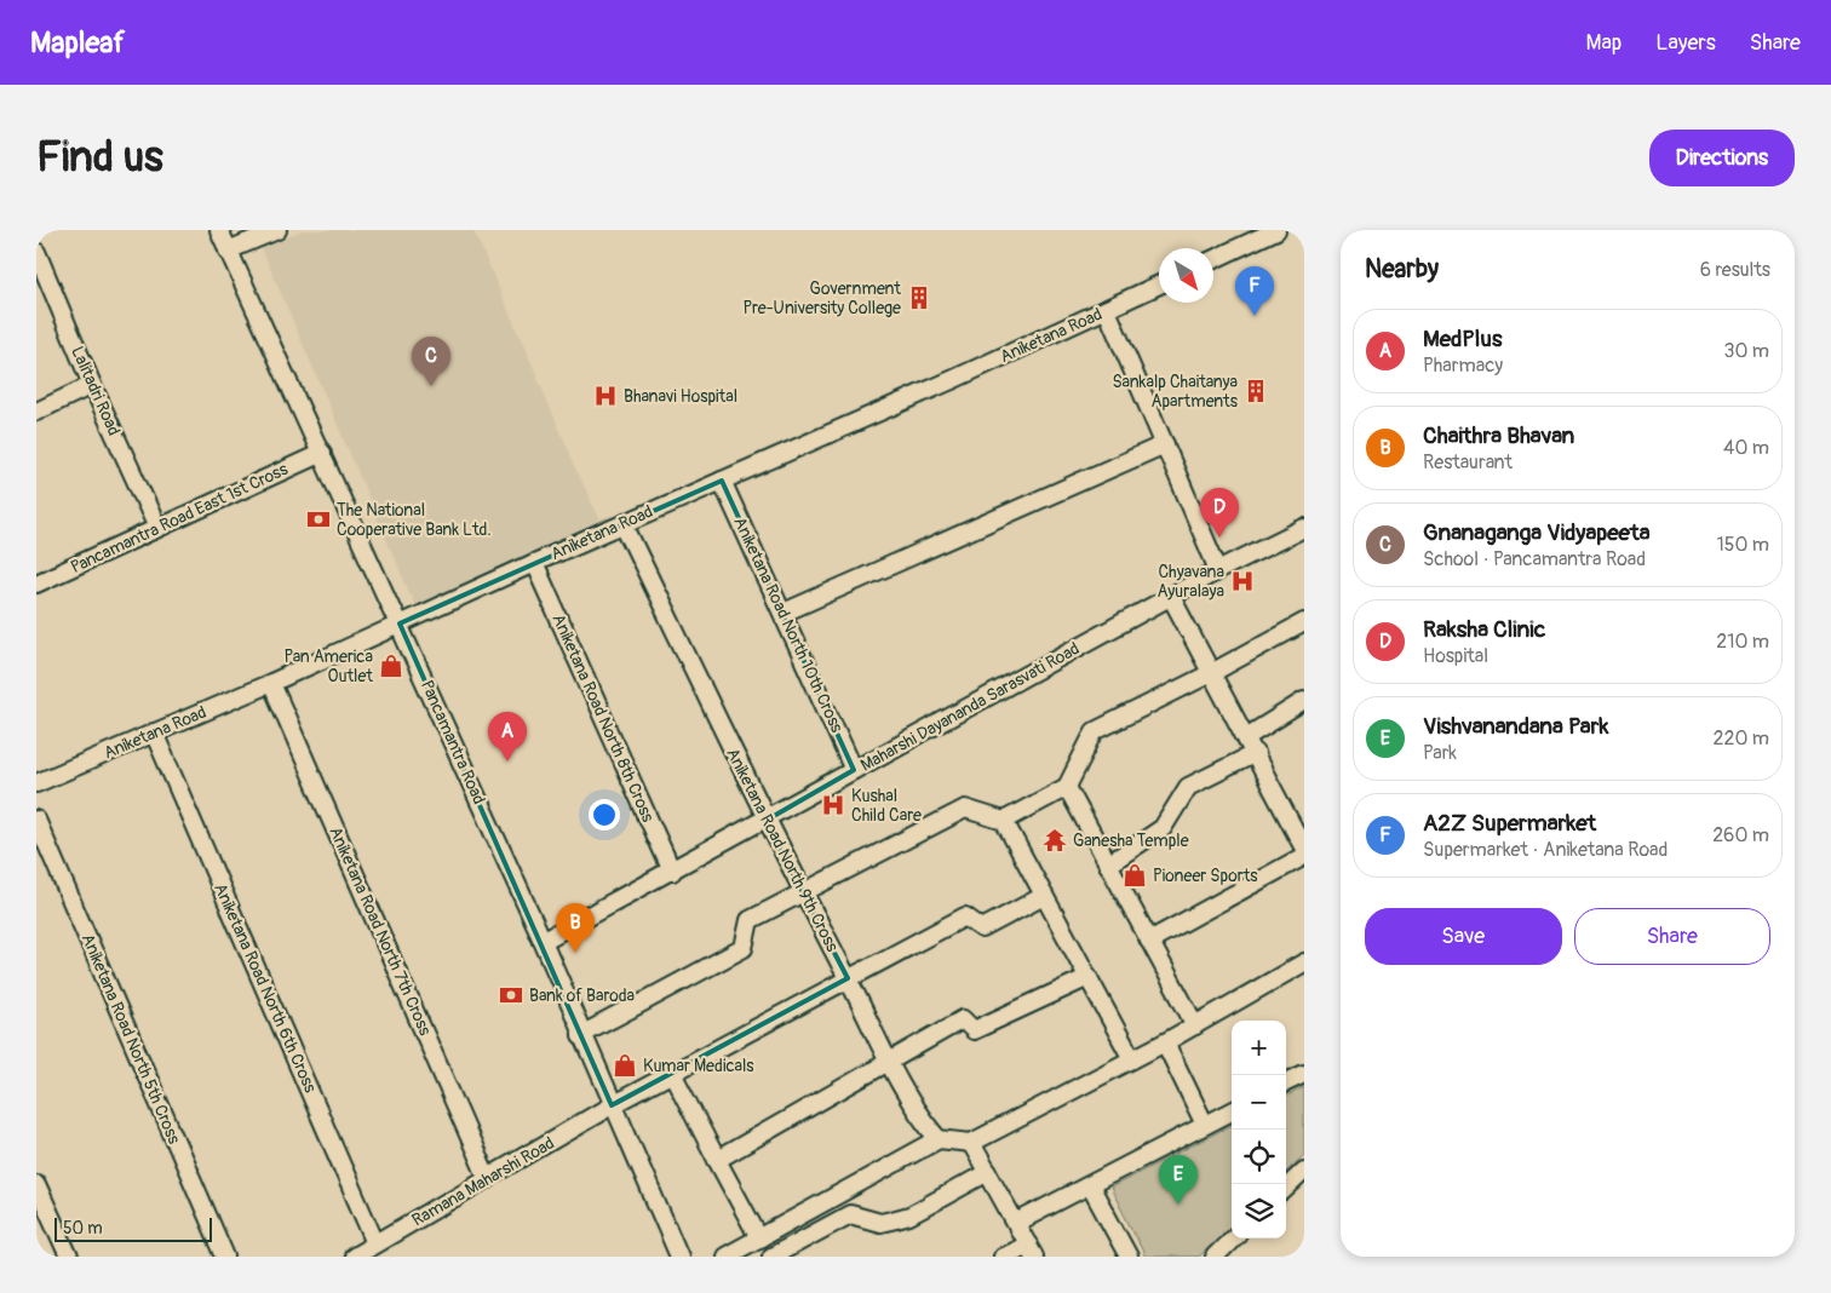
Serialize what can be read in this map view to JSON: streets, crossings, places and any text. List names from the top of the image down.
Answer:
{
  "streets": {
    "street": [
      "Aniketana Road",
      "Lalitadri Road",
      "Pancamantra Road East 1st Cross",
      "Aniketana Road North 10th Cross",
      "Maharshi Dayananda Sarasvati Road",
      "Aniketana Road North 8th Cross",
      "Pancamantra Road",
      "Aniketana Road North 9th Cross",
      "Aniketana Road North 7th Cross",
      "Aniketana Road North 6th Cross",
      "Aniketana Road North 5th Cross",
      "Ramana Maharshi Road"
    ]
  },
  "crossings": [
    ["Aniketana Road", "Aniketana Road North 10th Cross"],
    ["Aniketana Road", "Aniketana Road North 8th Cross"],
    ["Aniketana Road", "Pancamantra Road"],
    ["Aniketana Road", "Aniketana Road North 9th Cross"],
    ["Aniketana Road", "Aniketana Road North 7th Cross"],
    ["Aniketana Road", "Aniketana Road North 6th Cross"],
    ["Lalitadri Road", "Pancamantra Road East 1st Cross"],
    ["Pancamantra Road East 1st Cross", "Pancamantra Road"],
    ["Aniketana Road North 10th Cross", "Maharshi Dayananda Sarasvati Road"],
    ["Maharshi Dayananda Sarasvati Road", "Aniketana Road North 8th Cross"],
    ["Maharshi Dayananda Sarasvati Road", "Pancamantra Road"],
    ["Maharshi Dayananda Sarasvati Road", "Aniketana Road North 9th Cross"],
    ["Pancamantra Road", "Ramana Maharshi Road"],
    ["Aniketana Road North 9th Cross", "Ramana Maharshi Road"],
    ["Aniketana Road North 7th Cross", "Ramana Maharshi Road"],
    ["Aniketana Road North 6th Cross", "Ramana Maharshi Road"]
  ],
  "places": {
    "building": ["Government Pre-University College", "Sankalp Chaitanya Apartments"],
    "hospital": ["Bhanavi Hospital", "Chyavana Ayuralaya", "Kushal Child Care"],
    "bank": ["The National Cooperative Bank Ltd.", "Bank of Baroda"],
    "shop": ["Pan America Outlet", "Pioneer Sports", "Kumar Medicals"],
    "temple": ["Ganesha Temple"]
  },
  "scale_bar": "50 m",
  "north": "bottom right",
  "page": {
    "header": "Mapleaf",
    "nav": ["Map", "Layers", "Share"],
    "buttons": [
      "Directions",
      ["Save", "Share"]
    ],
    "title": "Find us",
    "heading": ["Nearby", "6 results"],
    "pins": [
      "F",
      "C",
      "D",
      "A",
      "B",
      "E"
    ],
    "list": [
      {
        "mark": "A",
        "name": "MedPlus",
        "note": "Pharmacy",
        "value": "30 m"
      },
      {
        "mark": "B",
        "name": "Chaithra Bhavan",
        "note": "Restaurant",
        "value": "40 m"
      },
      {
        "mark": "C",
        "name": "Gnanaganga Vidyapeeta",
        "note": "School · Pancamantra Road",
        "value": "150 m"
      },
      {
        "mark": "D",
        "name": "Raksha Clinic",
        "note": "Hospital",
        "value": "210 m"
      },
      {
        "mark": "E",
        "name": "Vishvanandana Park",
        "note": "Park",
        "value": "220 m"
      },
      {
        "mark": "F",
        "name": "A2Z Supermarket",
        "note": "Supermarket · Aniketana Road",
        "value": "260 m"
      }
    ],
    "map_buttons": ["+", "−"],
    "scale": "50 m"
  }
}
